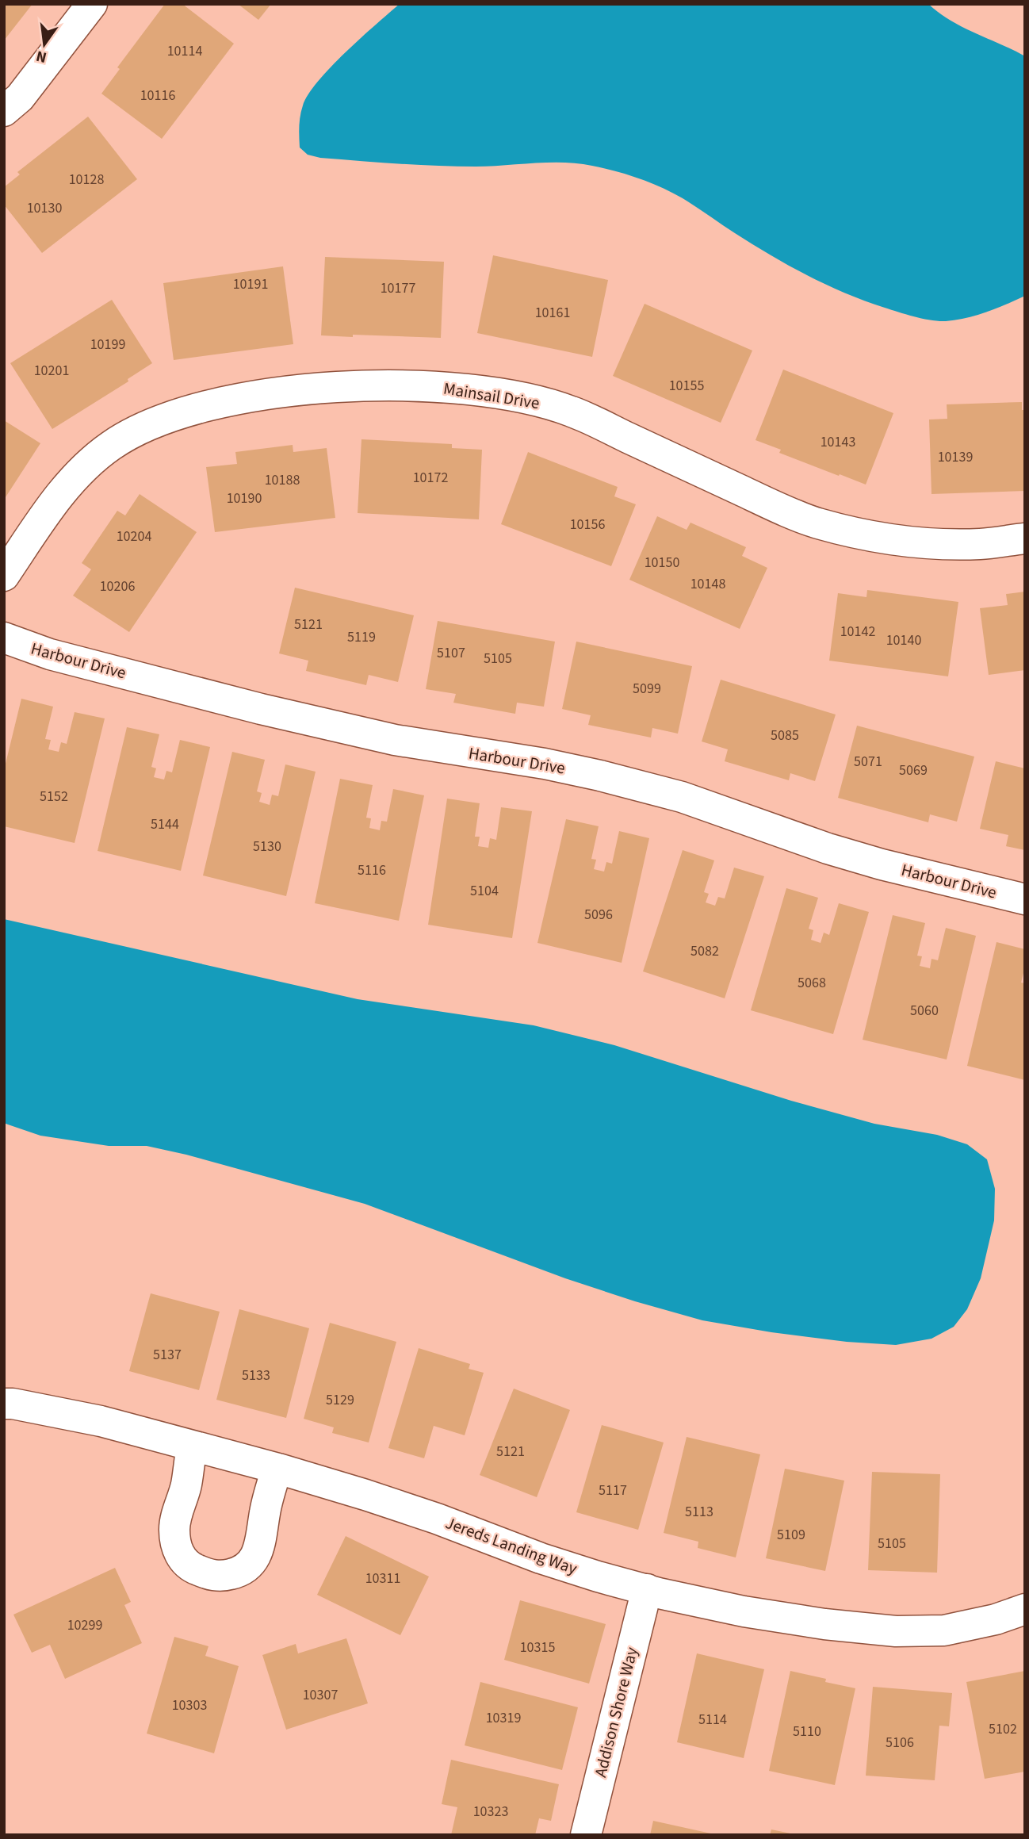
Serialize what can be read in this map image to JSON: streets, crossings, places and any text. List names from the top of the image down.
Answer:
{
  "streets": {
    "street": [
      "Mainsail Drive",
      "Harbour Drive",
      "Jereds Landing Way",
      "Addison Shore Way"
    ]
  },
  "crossings": [
    ["Jereds Landing Way", "Addison Shore Way"]
  ],
  "house_numbers": [
    "10114",
    "10116",
    "10128",
    "10130",
    "10191",
    "10177",
    "10161",
    "10199",
    "10201",
    "10155",
    "10143",
    "10139",
    "10172",
    "10188",
    "10190",
    "10156",
    "10204",
    "10150",
    "10148",
    "10206",
    "5121",
    "10142",
    "5119",
    "10140",
    "5107",
    "5105",
    "5099",
    "5085",
    "5071",
    "5069",
    "5152",
    "5144",
    "5130",
    "5116",
    "5104",
    "5096",
    "5082",
    "5068",
    "5060",
    "5137",
    "5133",
    "5129",
    "5121",
    "5117",
    "5113",
    "5109",
    "5105",
    "10311",
    "10299",
    "10315",
    "10307",
    "10303",
    "10319",
    "5114",
    "5102",
    "5110",
    "5106",
    "10323"
  ],
  "north": "bottom"
}
